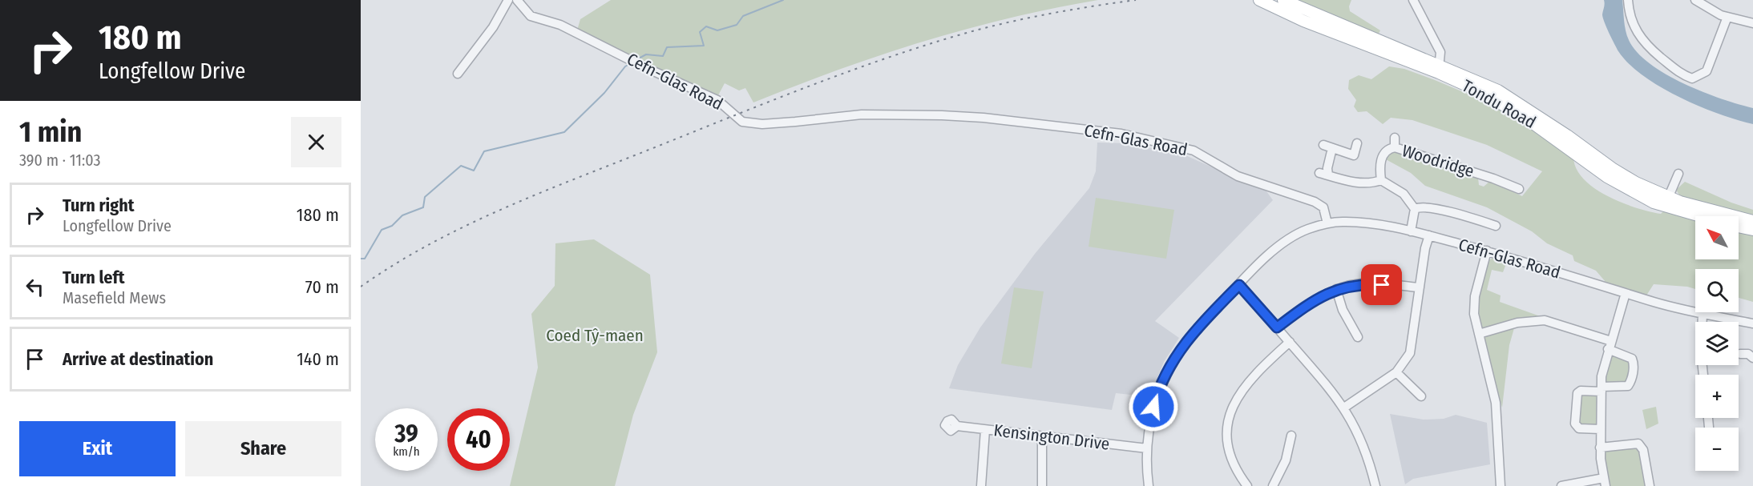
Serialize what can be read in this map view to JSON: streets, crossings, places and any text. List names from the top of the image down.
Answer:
{
  "streets": {
    "main road": ["Tondu Road"],
    "street": ["Cefn-Glas Road", "Woodridge", "Kensington Drive"]
  },
  "parks": ["Coed Tŷ-maen"],
  "north": "top left",
  "page": {
    "turn": ["180 m", "Longfellow Drive"],
    "heading": ["1 min", "390 m · 11:03"],
    "list": [
      {
        "name": "Turn right",
        "note": "Longfellow Drive",
        "value": "180 m"
      },
      {
        "name": "Turn left",
        "note": "Masefield Mews",
        "value": "70 m"
      },
      {
        "name": "Arrive at destination",
        "value": "140 m"
      }
    ],
    "map_buttons": ["+", "−"],
    "speed": "39 km/h",
    "limit": "40",
    "buttons": ["Exit", "Share"]
  }
}
